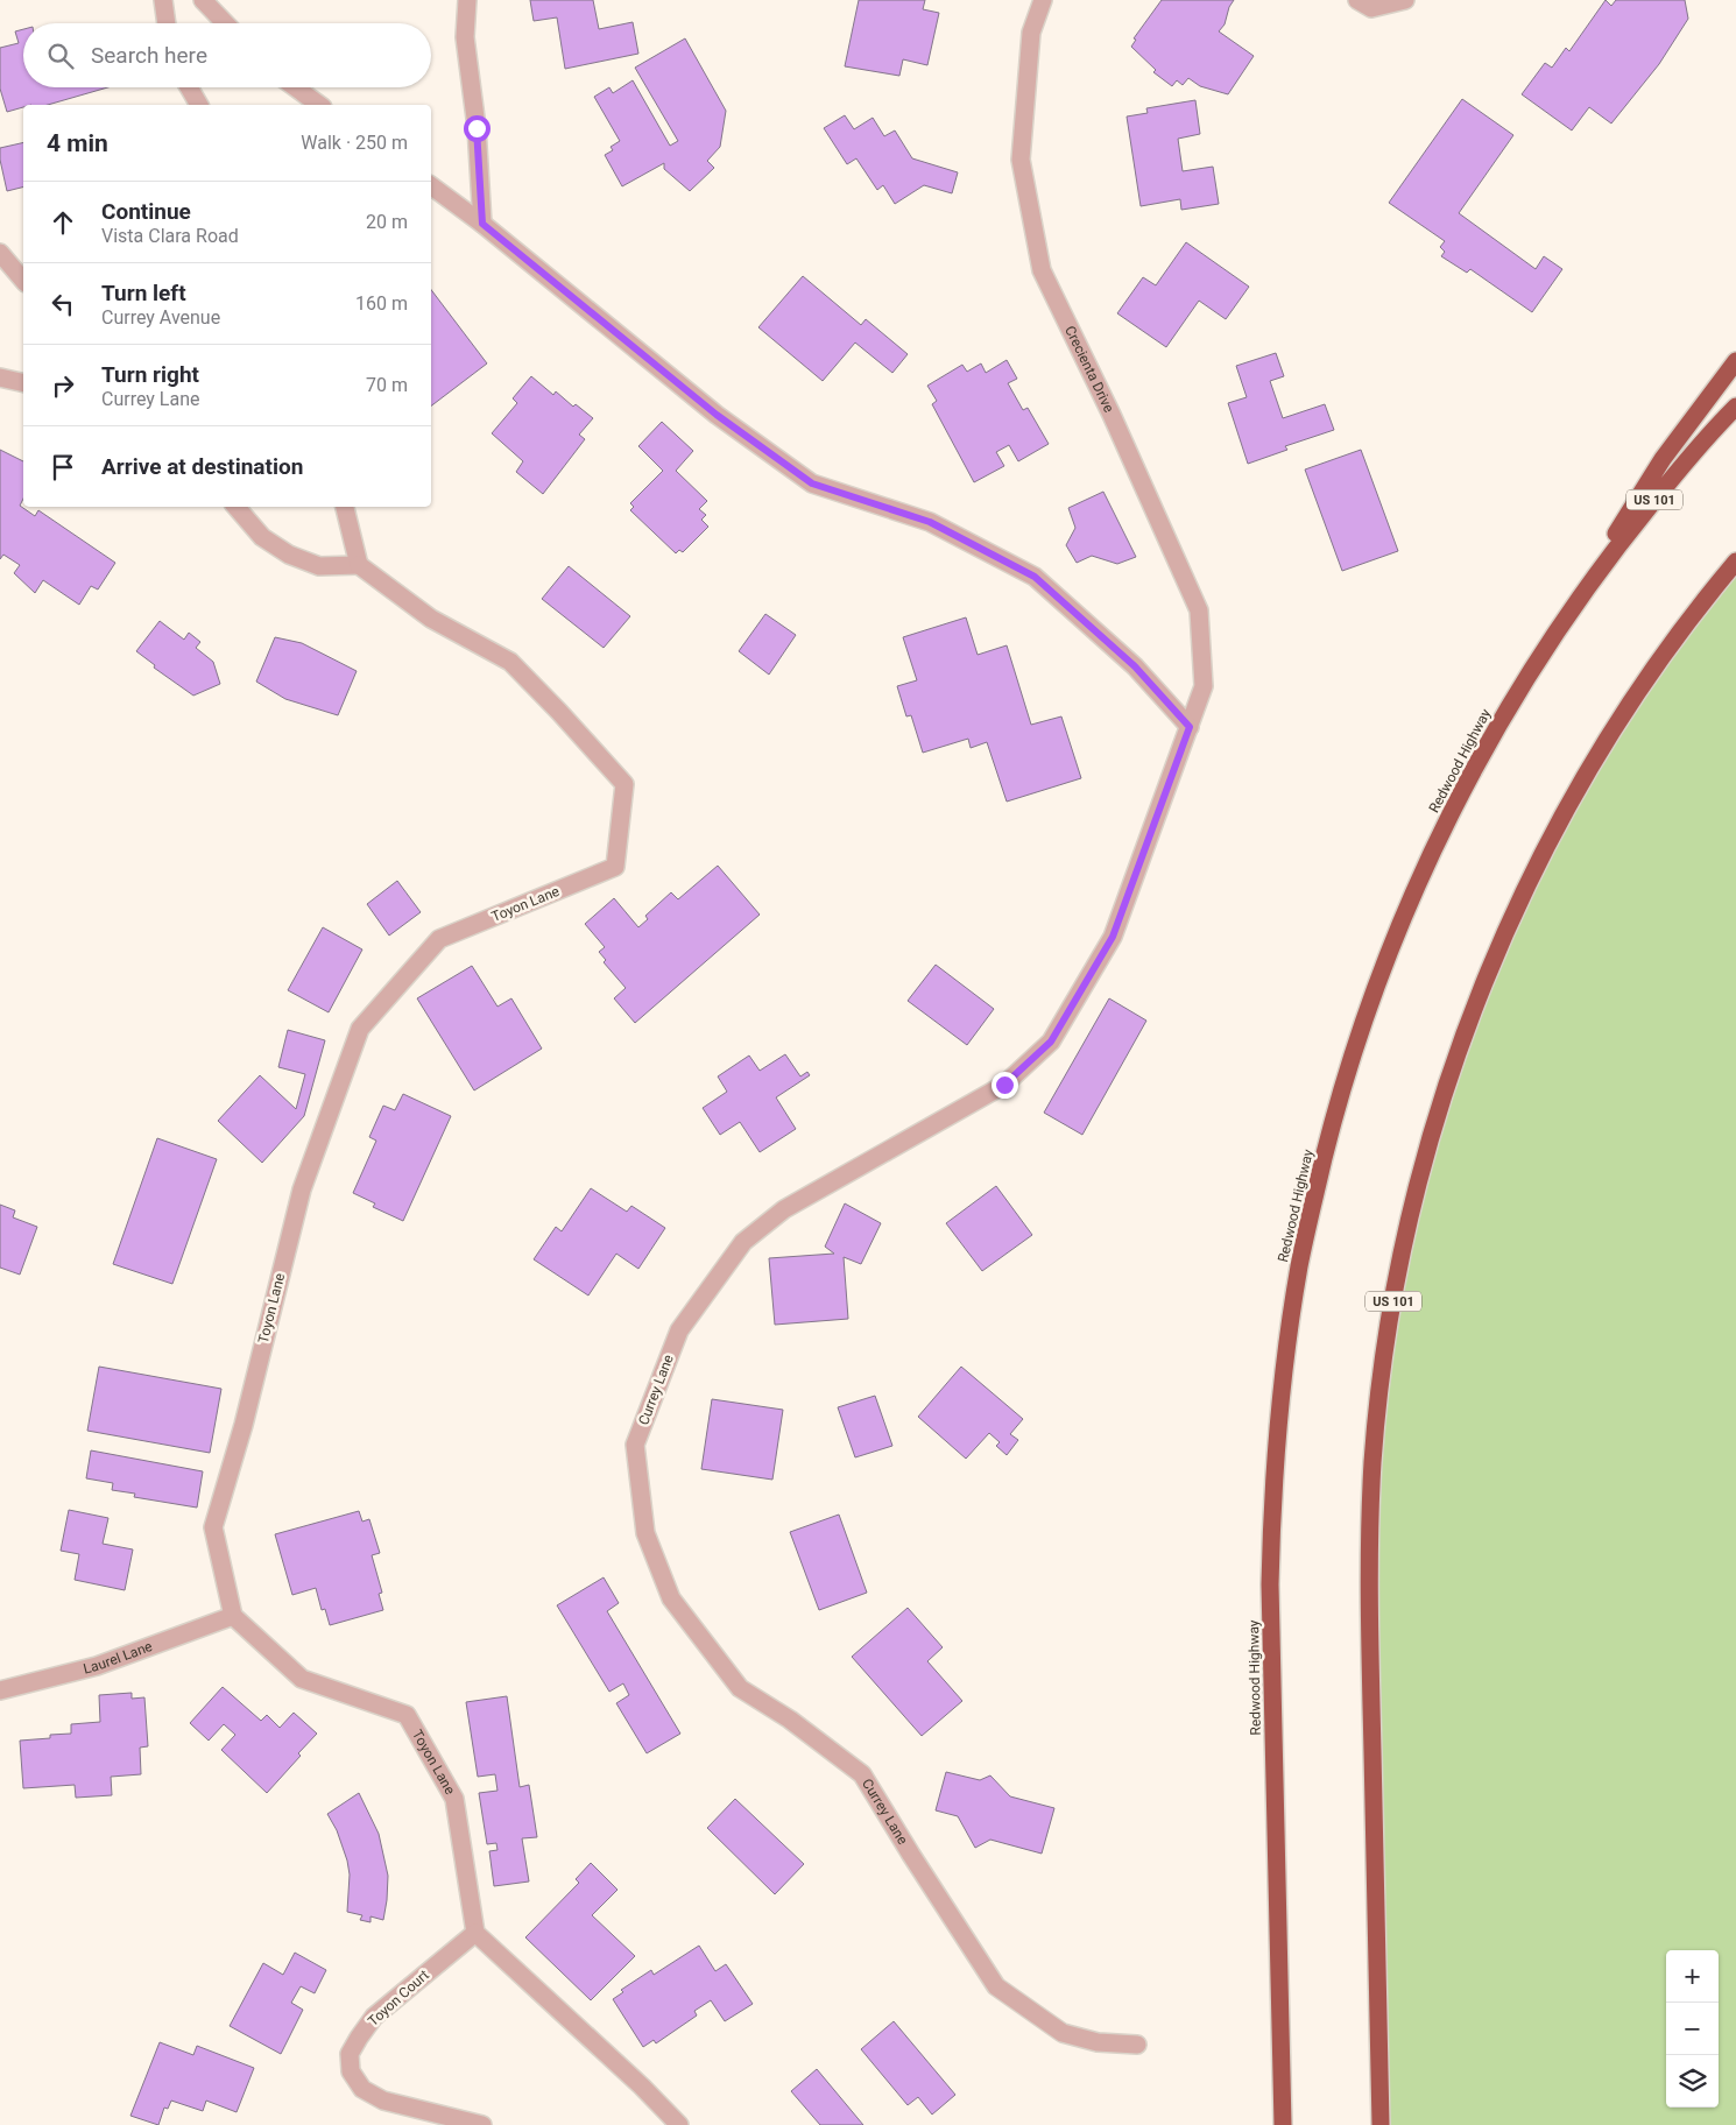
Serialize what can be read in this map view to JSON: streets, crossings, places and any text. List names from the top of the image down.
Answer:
{
  "streets": {
    "highway": ["US 101", "Redwood Highway"],
    "street": [
      "Crecienta Drive",
      "Toyon Lane",
      "Currey Lane",
      "Laurel Lane",
      "Toyon Court"
    ]
  },
  "crossings": [
    ["Crecienta Drive", "Currey Lane"],
    ["Toyon Lane", "Laurel Lane"],
    ["Toyon Lane", "Toyon Court"]
  ],
  "page": {
    "search": "Search here",
    "heading": ["4 min", "Walk · 250 m"],
    "list": [
      ["Continue", "Vista Clara Road", "20 m"],
      ["Turn left", "Currey Avenue", "160 m"],
      ["Turn right", "Currey Lane", "70 m"],
      "Arrive at destination"
    ],
    "map_buttons": ["+", "−"]
  }
}
